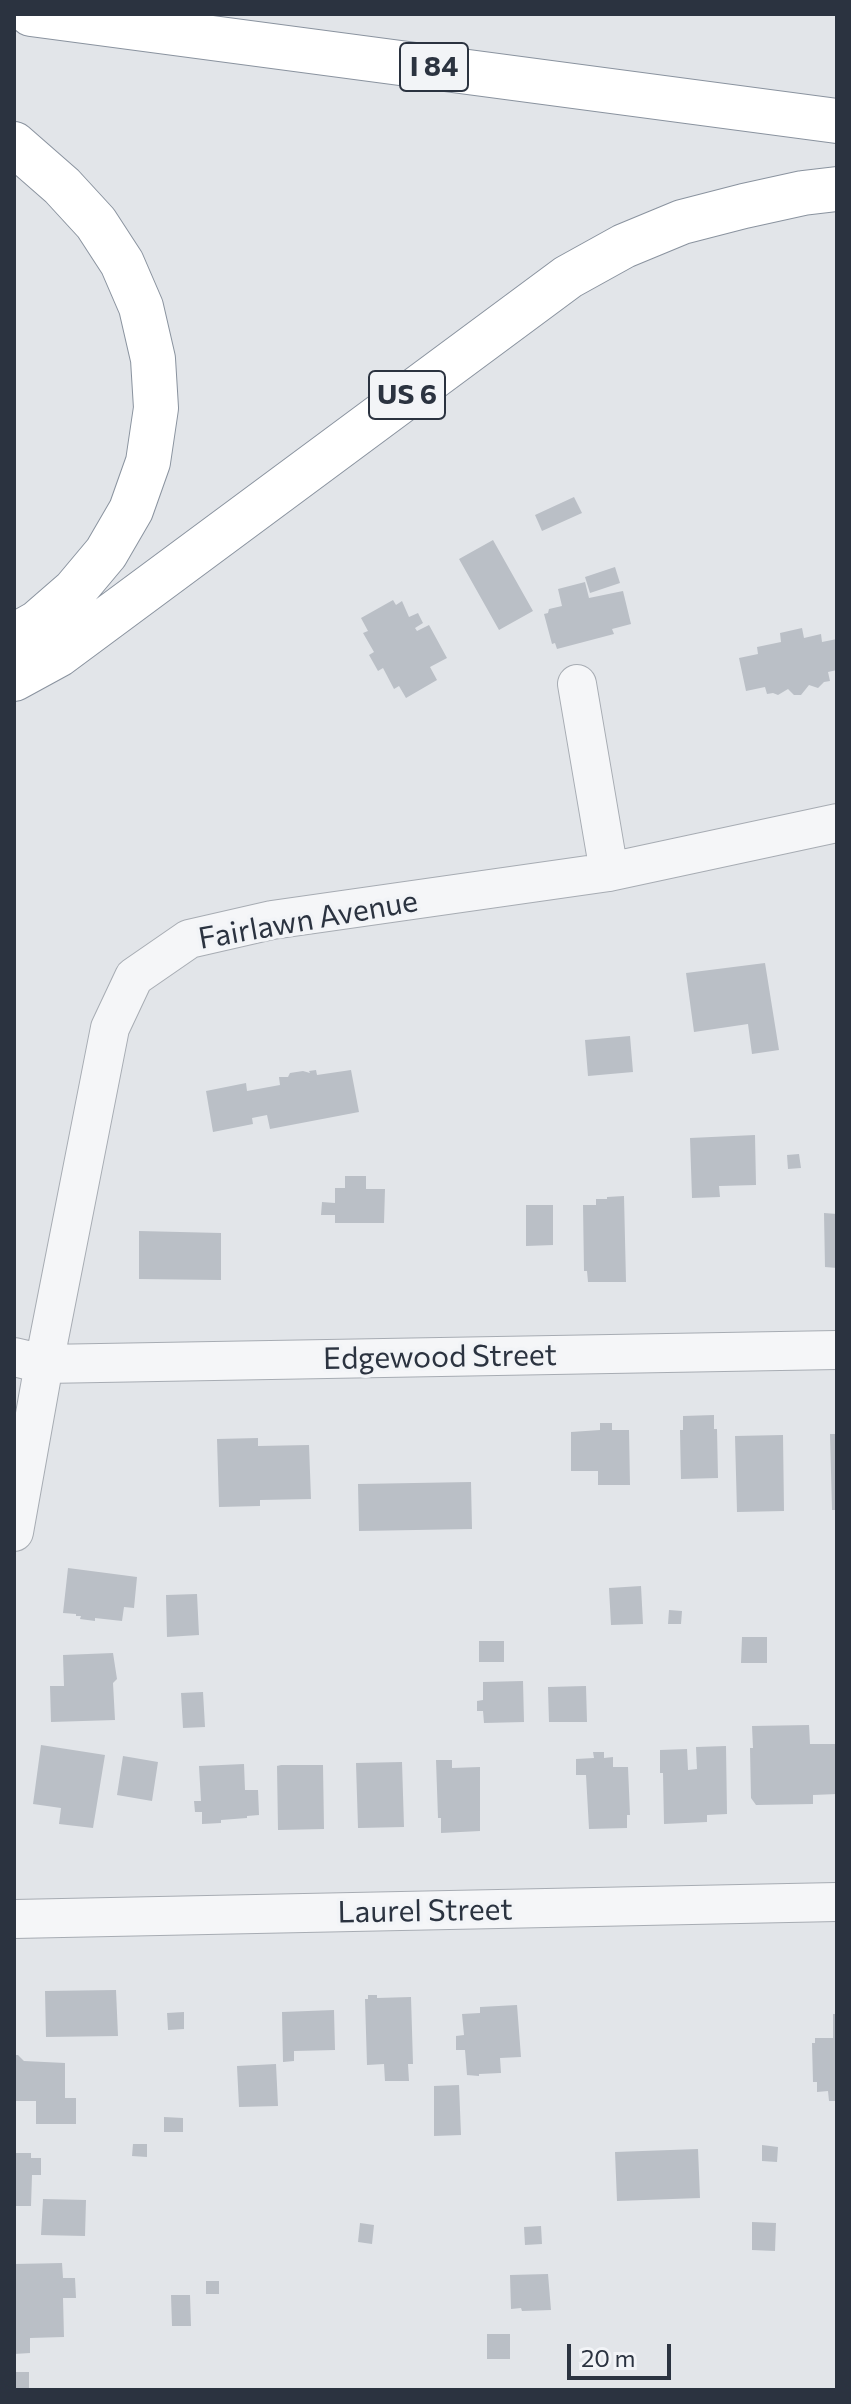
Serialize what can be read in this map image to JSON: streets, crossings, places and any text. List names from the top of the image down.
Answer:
{
  "streets": {
    "highway": ["I 84", "US 6"],
    "street": ["Fairlawn Avenue", "Edgewood Street", "Laurel Street"]
  },
  "crossings": [
    ["Fairlawn Avenue", "Edgewood Street"]
  ],
  "scale_bar": "20 m"
}
